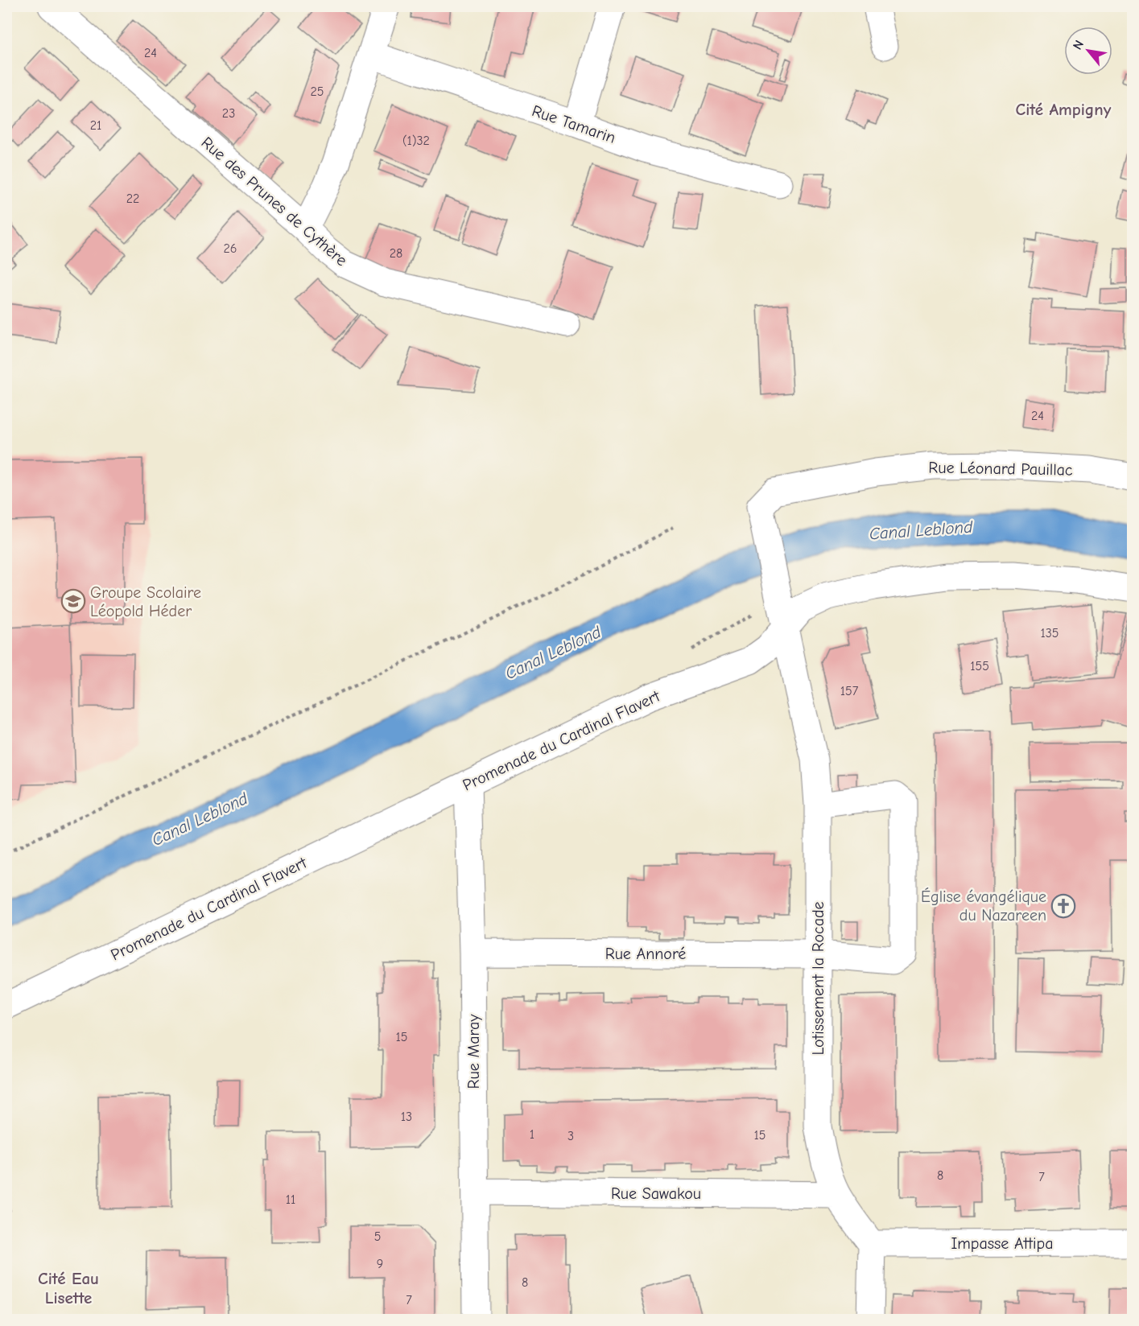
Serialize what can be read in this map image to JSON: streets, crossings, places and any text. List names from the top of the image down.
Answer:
{
  "streets": {
    "street": [
      "Rue Tamarin",
      "Rue des Prunes de Cythère",
      "Rue Léonard Pauillac",
      "Promenade du Cardinal Flavert",
      "Rue Annoré",
      "Lotissement la Rocade",
      "Rue Maray",
      "Rue Sawakou",
      "Impasse Attipa"
    ]
  },
  "crossings": [
    ["Rue Léonard Pauillac", "Lotissement la Rocade"],
    ["Promenade du Cardinal Flavert", "Lotissement la Rocade"],
    ["Promenade du Cardinal Flavert", "Rue Maray"],
    ["Rue Annoré", "Lotissement la Rocade"],
    ["Rue Annoré", "Rue Maray"],
    ["Lotissement la Rocade", "Rue Sawakou"],
    ["Lotissement la Rocade", "Impasse Attipa"],
    ["Rue Maray", "Rue Sawakou"]
  ],
  "districts": ["Cité Ampigny", "Cité Eau Lisette"],
  "water": ["Canal Leblond"],
  "places": {
    "school or university": ["Groupe Scolaire Léopold Héder"],
    "church": ["Église évangélique du Nazareen"]
  },
  "house_numbers": [
    "24",
    "25",
    "23",
    "21",
    "(1)32",
    "22",
    "26",
    "28",
    "24",
    "135",
    "155",
    "157",
    "15",
    "13",
    "1",
    "15",
    "3",
    "8",
    "7",
    "11",
    "5",
    "9",
    "8",
    "7"
  ],
  "north": "top left"
}
